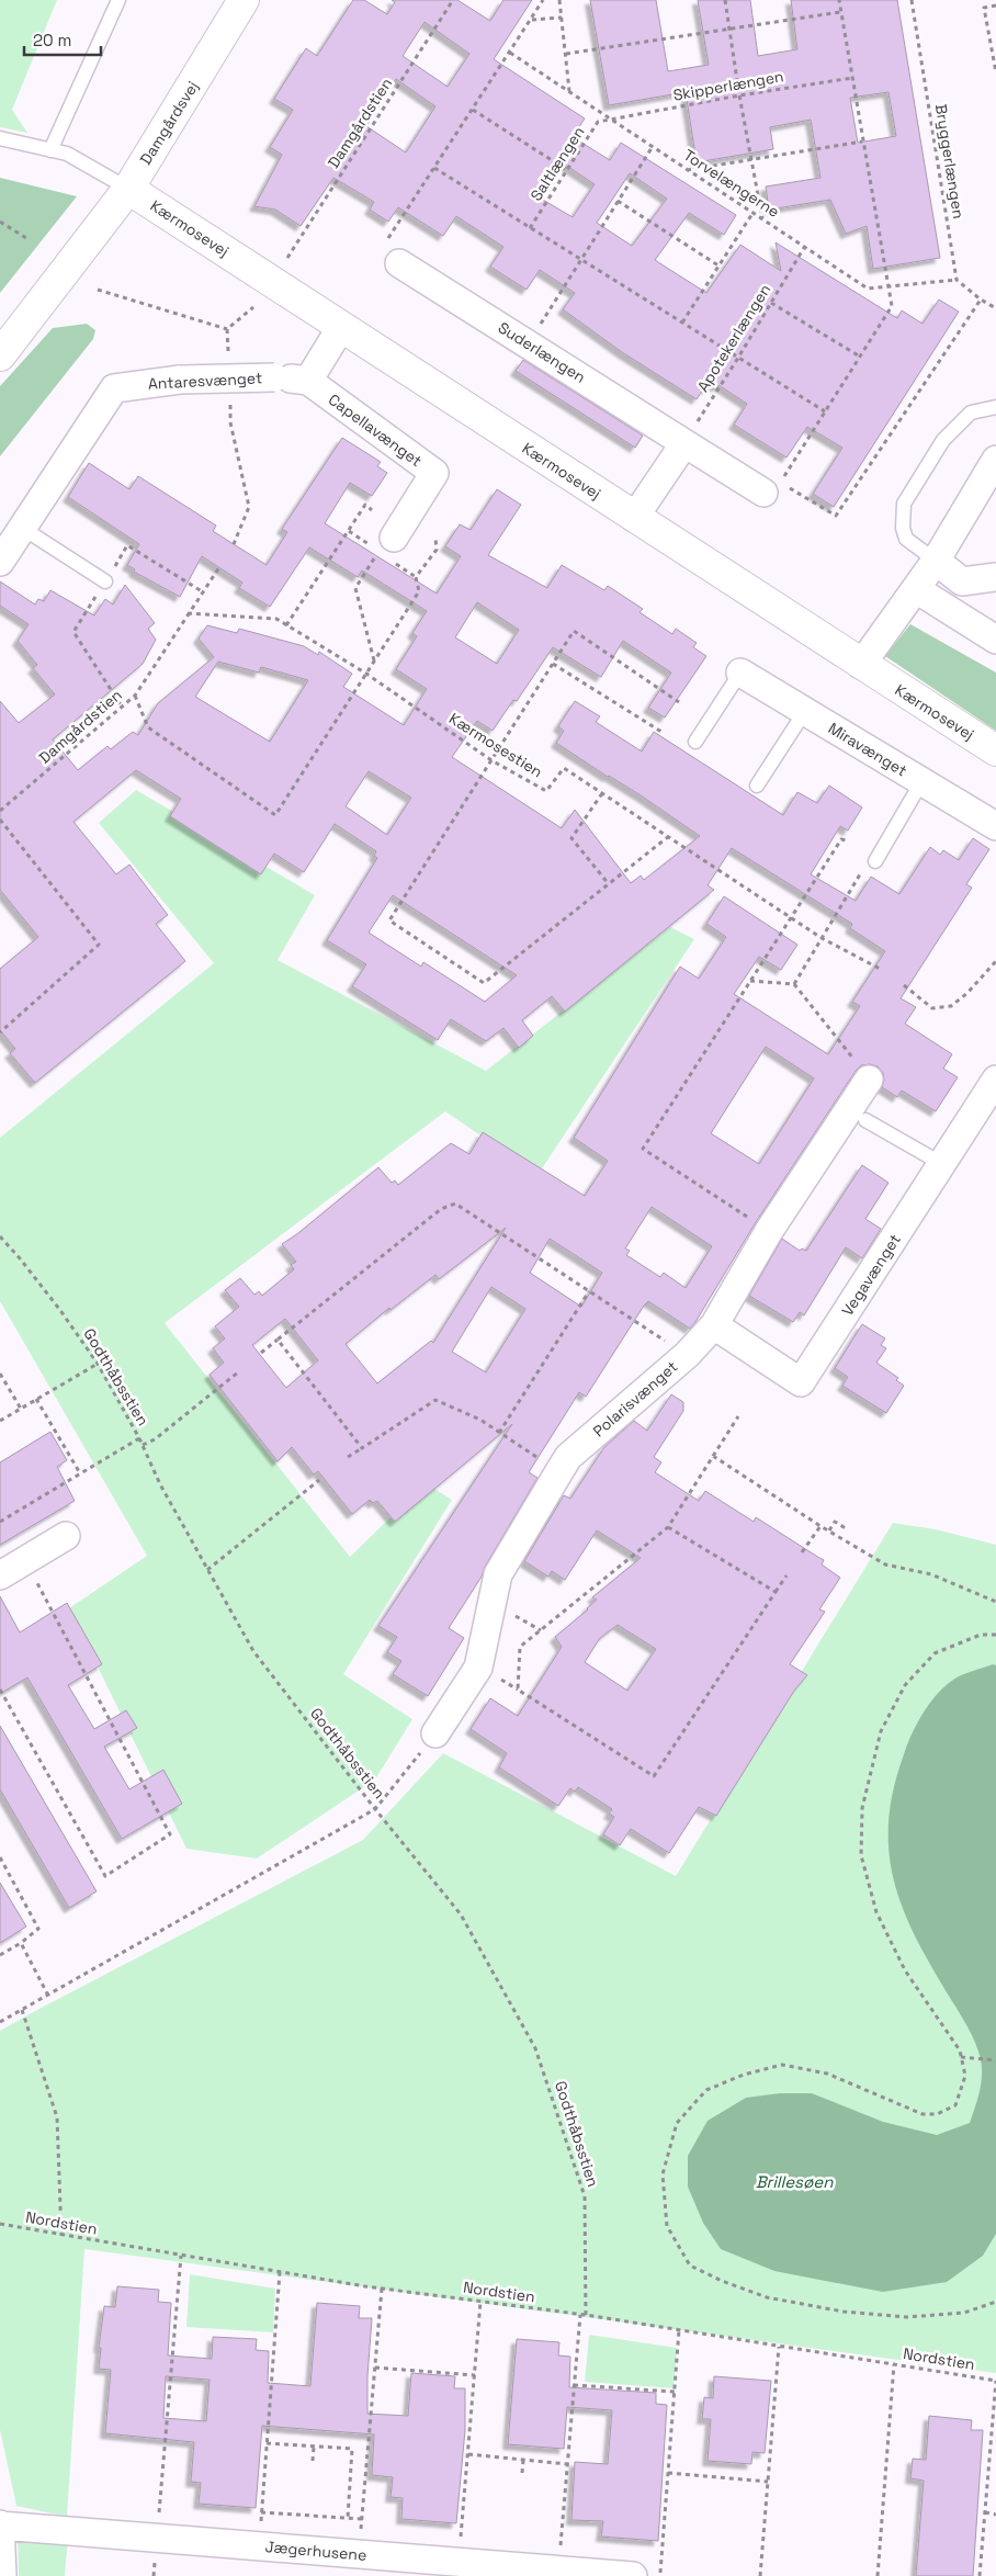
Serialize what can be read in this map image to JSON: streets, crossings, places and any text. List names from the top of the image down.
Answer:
{
  "streets": {
    "street": [
      "Damgårdsvej",
      "Kærmosevej",
      "Suderlængen",
      "Antaresvænget",
      "Capellavænget",
      "Miravænget",
      "Vegavænget",
      "Polarisvænget",
      "Jægerhusene"
    ],
    "path": [
      "Skipperlængen",
      "Damgårdstien",
      "Bryggerlængen",
      "Saltlængen",
      "Torvelængerne",
      "Apotekerlængen",
      "Kærmosestien",
      "Godthåbsstien",
      "Nordstien"
    ]
  },
  "crossings": [
    ["Skipperlængen", "Saltlængen"],
    ["Skipperlængen", "Torvelængerne"],
    ["Damgårdsvej", "Kærmosevej"],
    ["Damgårdstien", "Kærmosestien"],
    ["Bryggerlængen", "Torvelængerne"],
    ["Saltlængen", "Torvelængerne"],
    ["Torvelængerne", "Apotekerlængen"],
    ["Apotekerlængen", "Suderlængen"],
    ["Antaresvænget", "Capellavænget"],
    ["Vegavænget", "Polarisvænget"],
    ["Godthåbsstien", "Nordstien"]
  ],
  "water": ["Brillesøen"],
  "scale_bar": "20 m"
}
